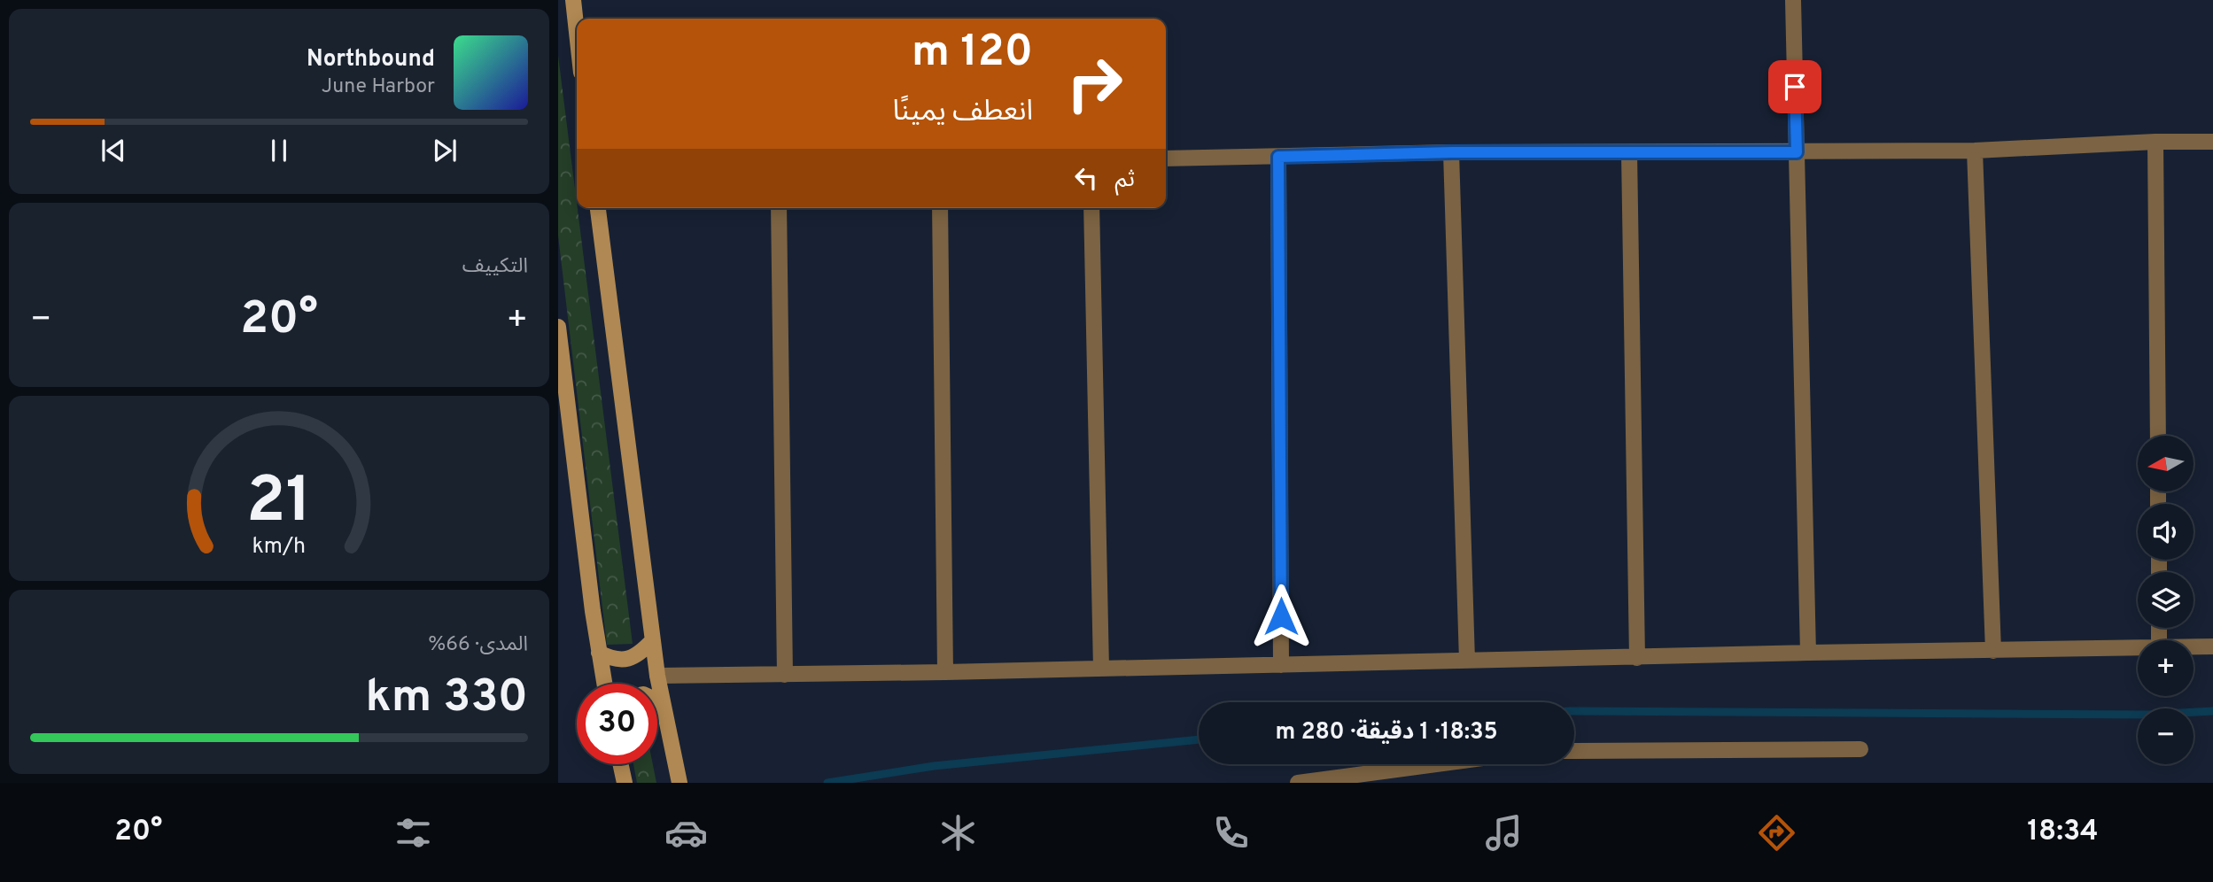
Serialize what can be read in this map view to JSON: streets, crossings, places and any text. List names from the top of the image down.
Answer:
{
  "north": "left",
  "page": {
    "turn": ["120 m", "انعطف يمينًا"],
    "song": ["Northbound", "June Harbor"],
    "then": "ثم",
    "tile": [
      "التكييف",
      ["المدى · 66%", "330 km"]
    ],
    "heat": ["−", "20°", "+"],
    "map_buttons": ["+", "−"],
    "limit": "30",
    "trip": "18:35 · 1 دقيقة · 280 m",
    "tabs": ["18:34", "20°"],
    "gauge": ["21", "km/h"]
  }
}
